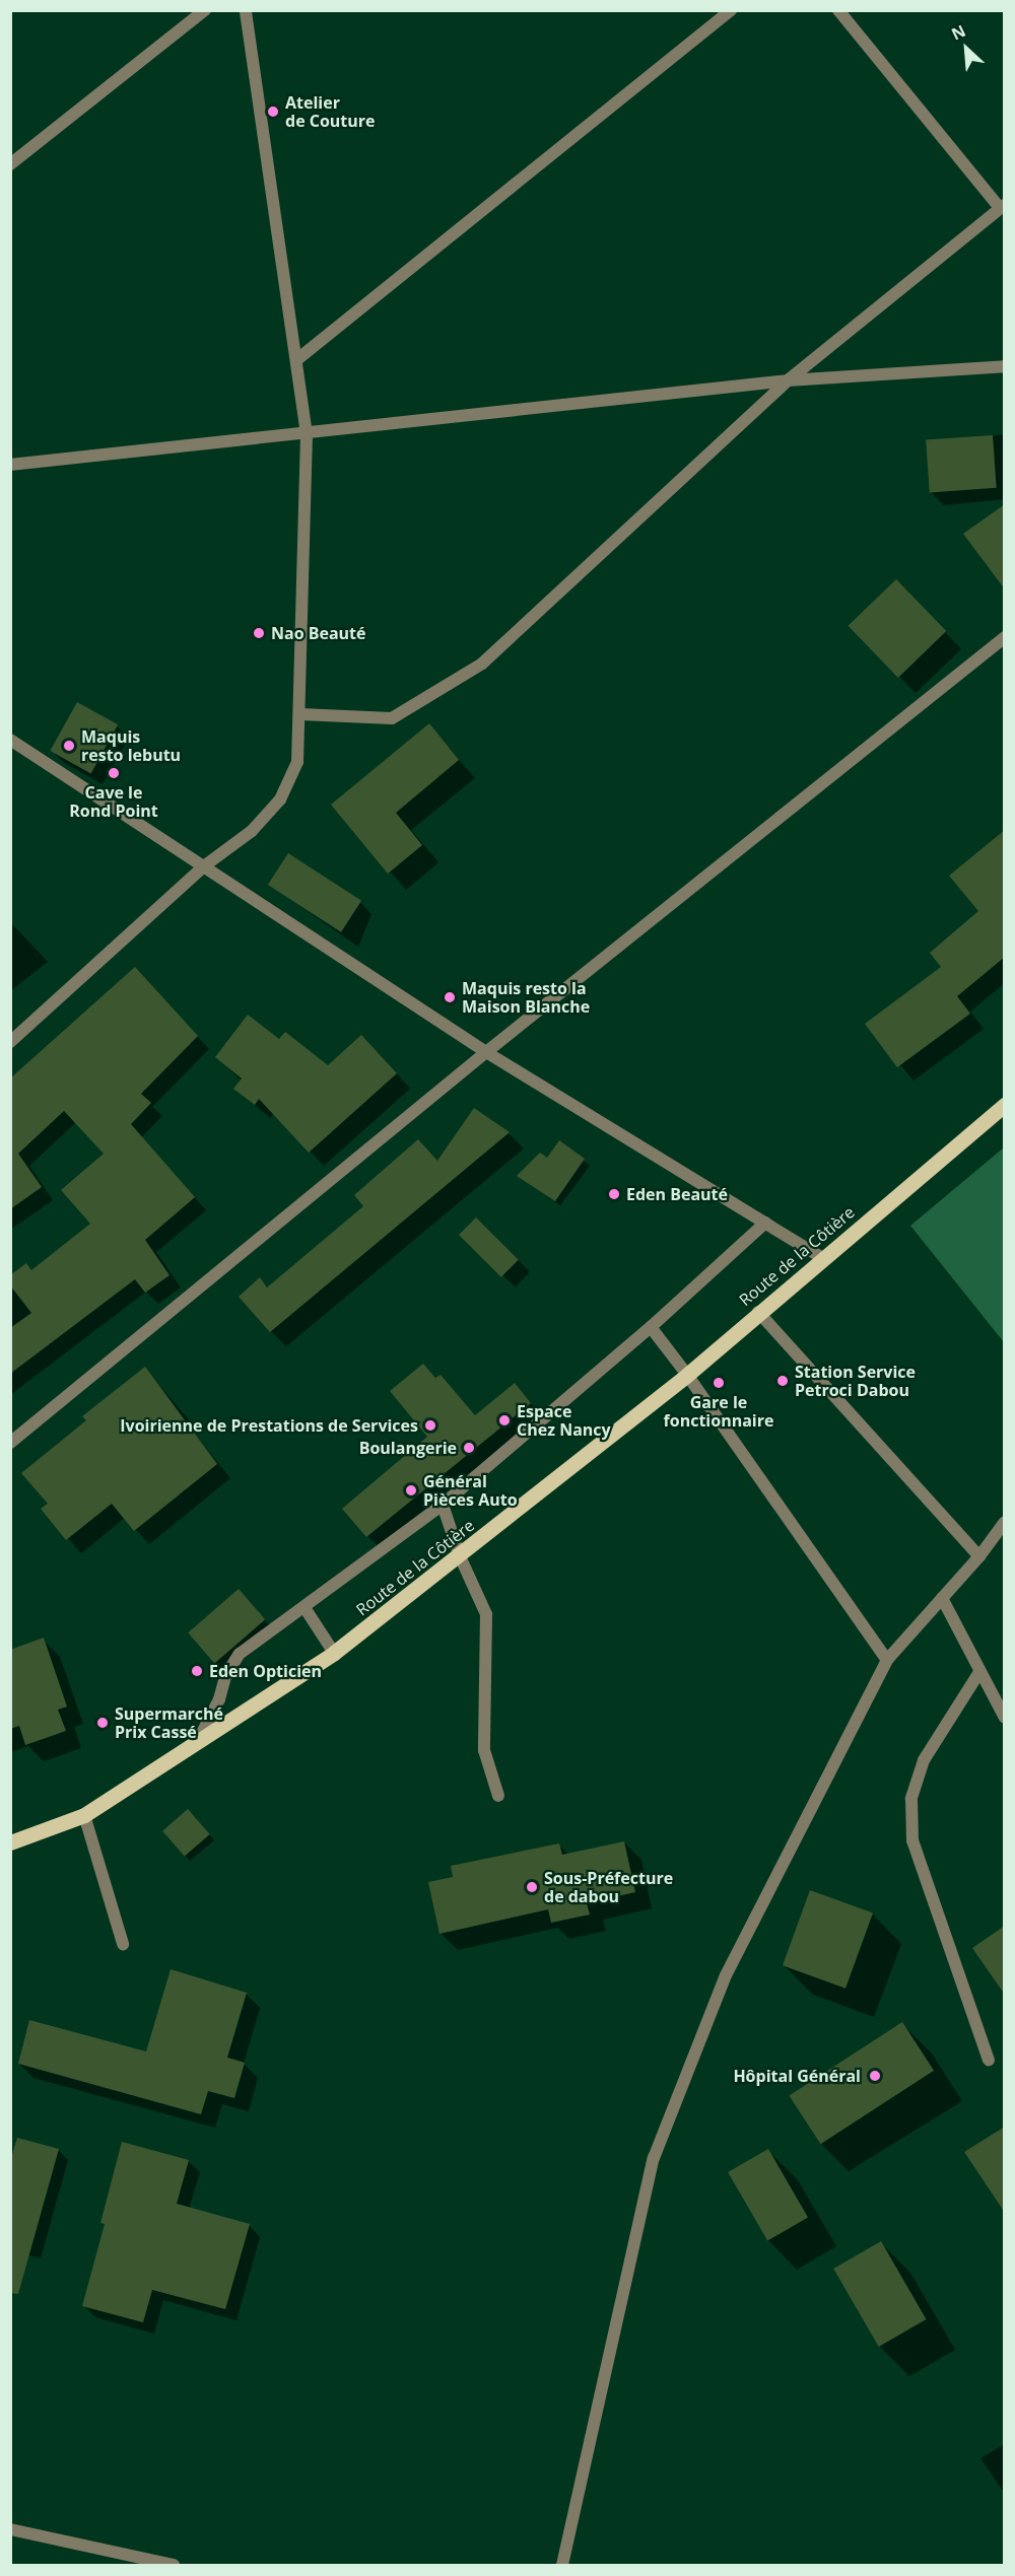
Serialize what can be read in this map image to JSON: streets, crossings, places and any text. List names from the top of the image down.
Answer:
{
  "streets": {
    "main road": ["Route de la Côtière"]
  },
  "places": [
    "Atelier de Couture",
    "Nao Beauté",
    "Maquis resto lebutu",
    "Cave le Rond Point",
    "Maquis resto la Maison Blanche",
    "Eden Beauté",
    "Station Service Petroci Dabou",
    "Gare le fonctionnaire",
    "Espace Chez Nancy",
    "Ivoirienne de Prestations de Services",
    "Boulangerie",
    "Général Pièces Auto",
    "Eden Opticien",
    "Supermarché Prix Cassé",
    "Sous-Préfecture de dabou",
    "Hôpital Général"
  ],
  "north": "top left"
}
